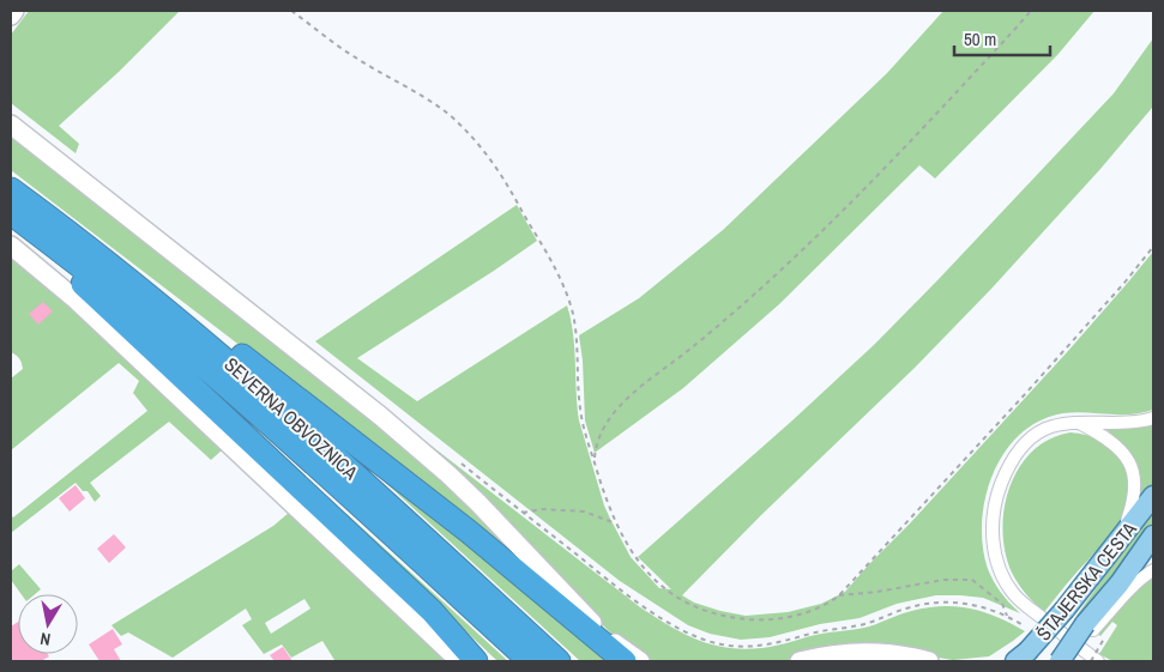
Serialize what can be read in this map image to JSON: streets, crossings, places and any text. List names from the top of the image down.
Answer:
{
  "streets": {
    "highway": ["SEVERNA OBVOZNICA"],
    "main road": ["ŠTAJERSKA CESTA"]
  },
  "scale_bar": "50 m",
  "north": "bottom"
}
